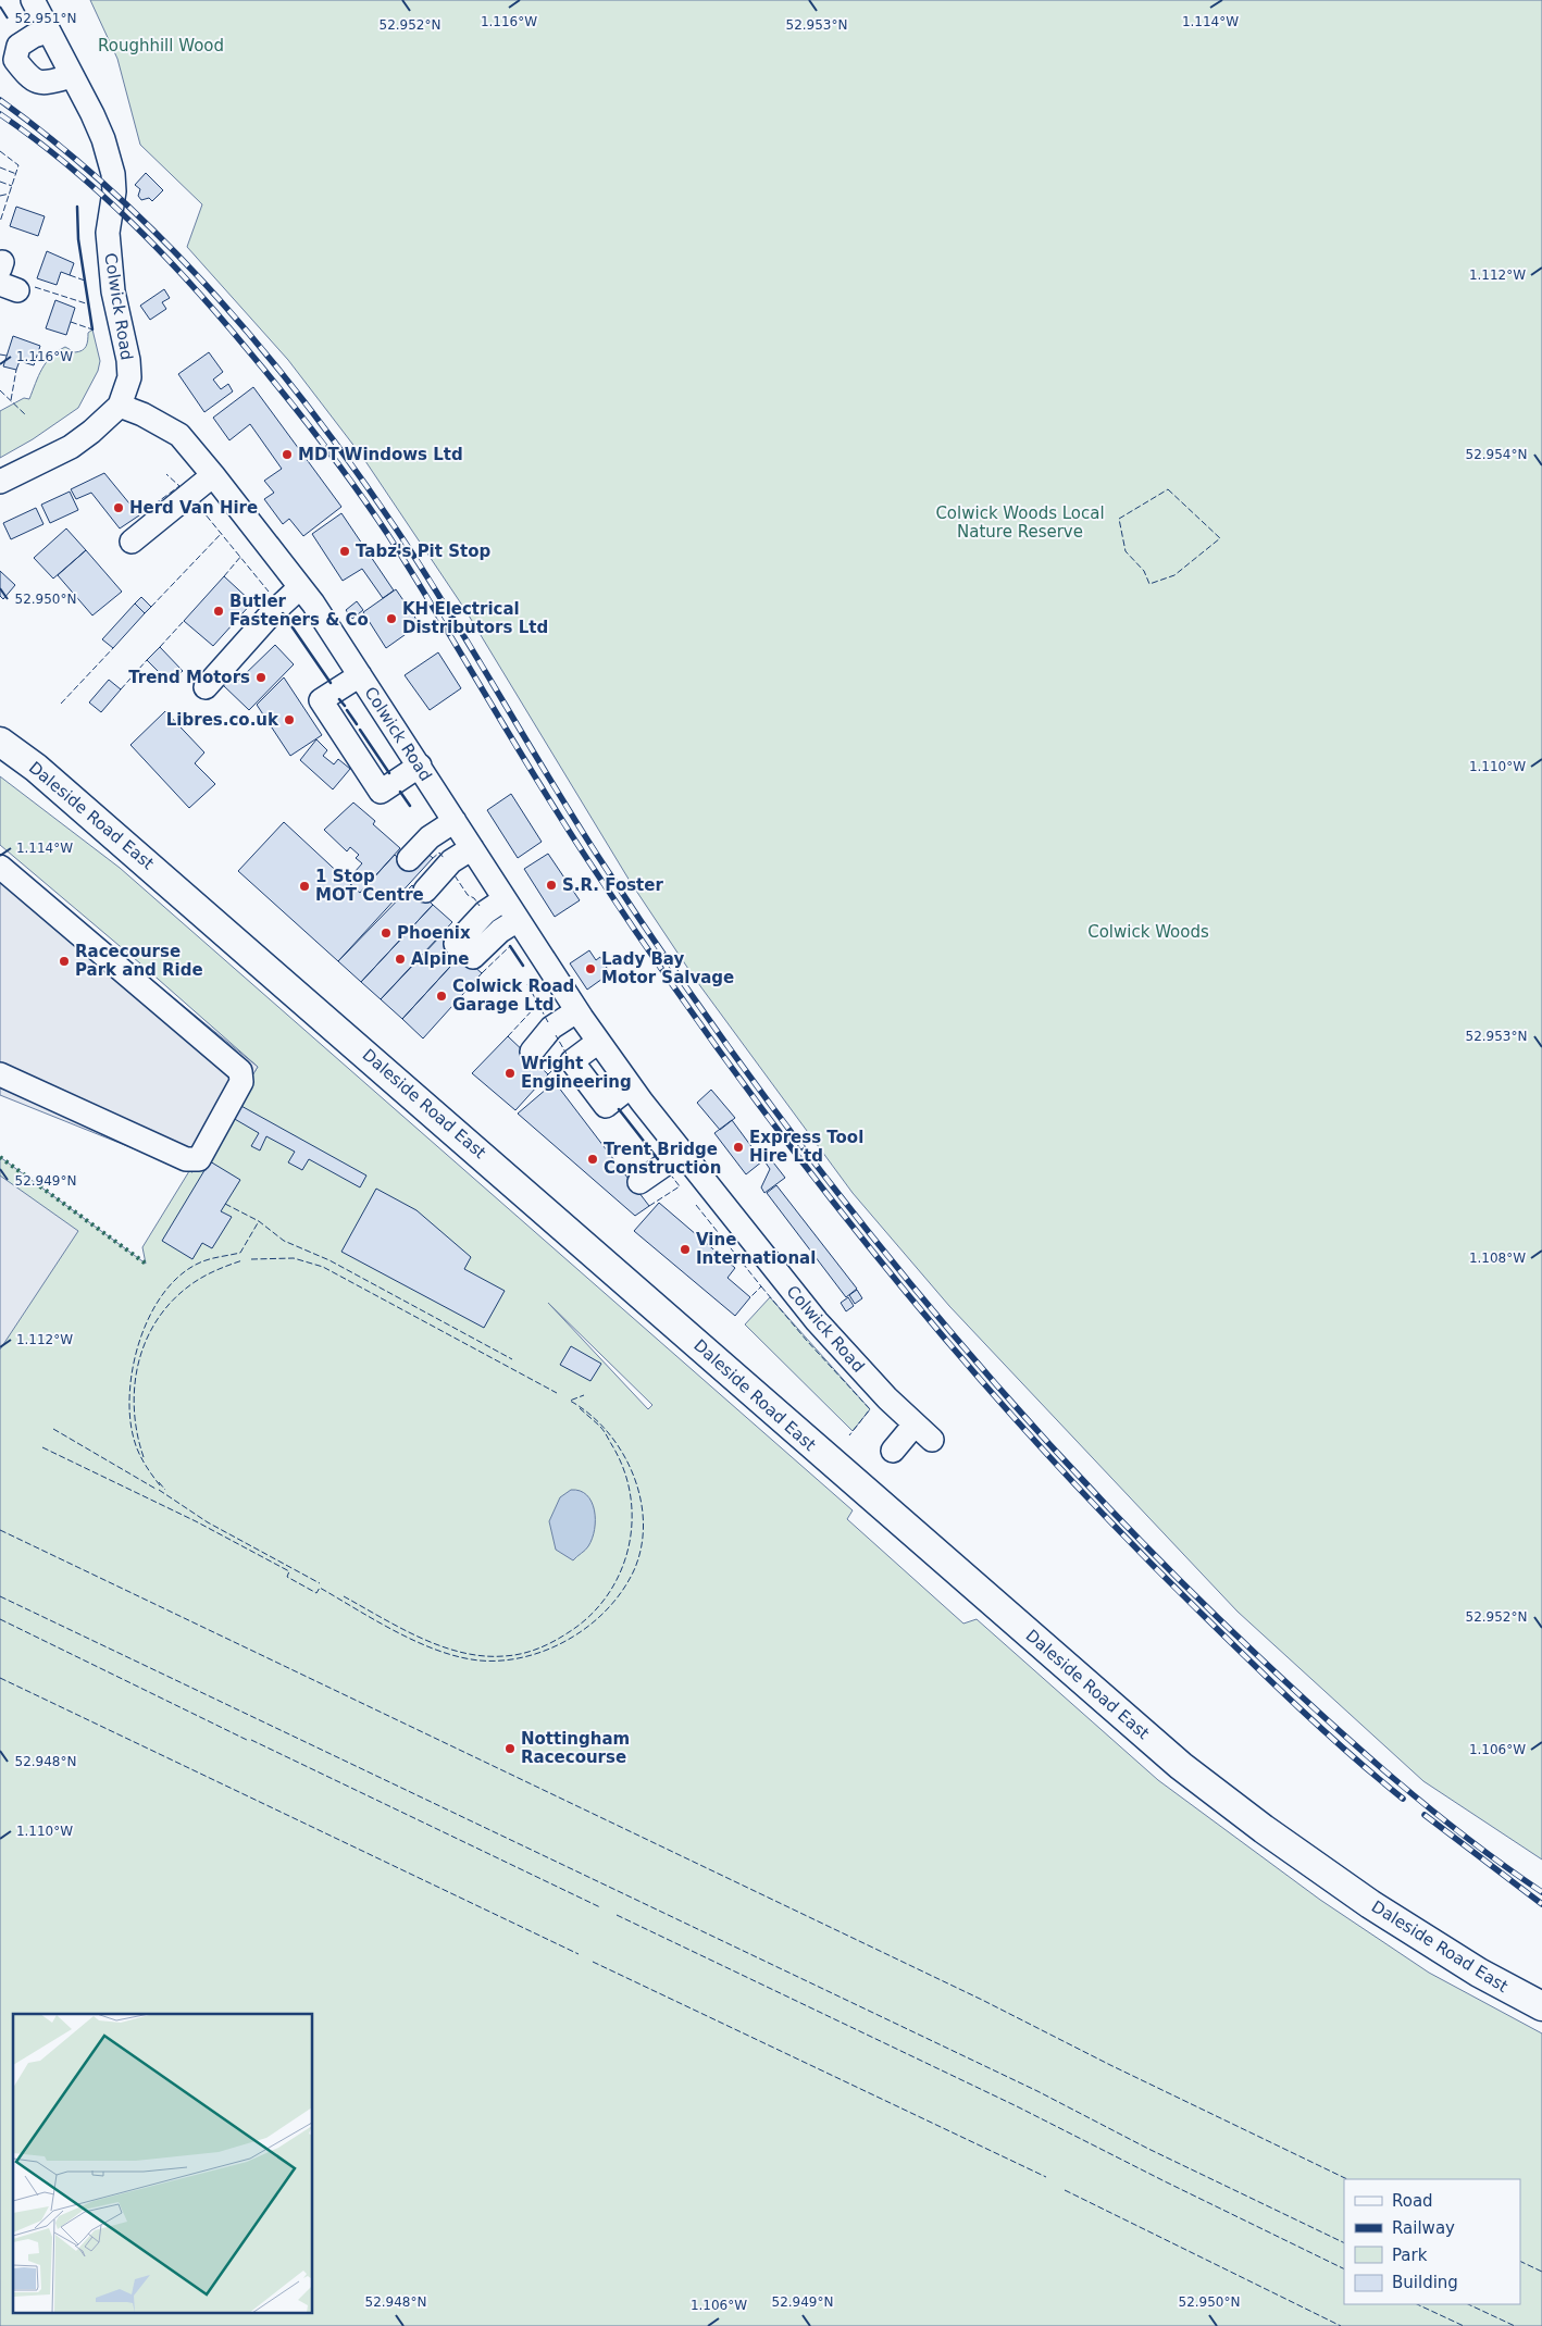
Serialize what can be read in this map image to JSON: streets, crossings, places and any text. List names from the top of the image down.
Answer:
{
  "streets": {
    "main road": ["Daleside Road East"],
    "street": ["Colwick Road"]
  },
  "parks": ["Roughhill Wood", "Colwick Woods Local Nature Reserve", "Colwick Woods"],
  "places": [
    "MDT Windows Ltd",
    "Herd Van Hire",
    "Tabz's Pit Stop",
    "Butler Fasteners & Co",
    "KH Electrical Distributors Ltd",
    "Trend Motors",
    "Libres.co.uk",
    "S.R. Foster",
    "1 Stop MOT Centre",
    "Phoenix",
    "Alpine",
    "Racecourse Park and Ride",
    "Lady Bay Motor Salvage",
    "Colwick Road Garage Ltd",
    "Wright Engineering",
    "Express Tool Hire Ltd",
    "Trent Bridge Construction",
    "Vine International",
    "Nottingham Racecourse"
  ],
  "legend": [
    "Road",
    "Railway",
    "Park",
    "Building"
  ],
  "coordinates": [
    "52.951°N",
    "1.114°W",
    "1.116°W",
    "52.952°N",
    "52.953°N",
    "1.112°W",
    "52.954°N",
    "52.950°N",
    "1.110°W",
    "52.949°N",
    "1.108°W",
    "1.106°W",
    "52.948°N"
  ]
}
